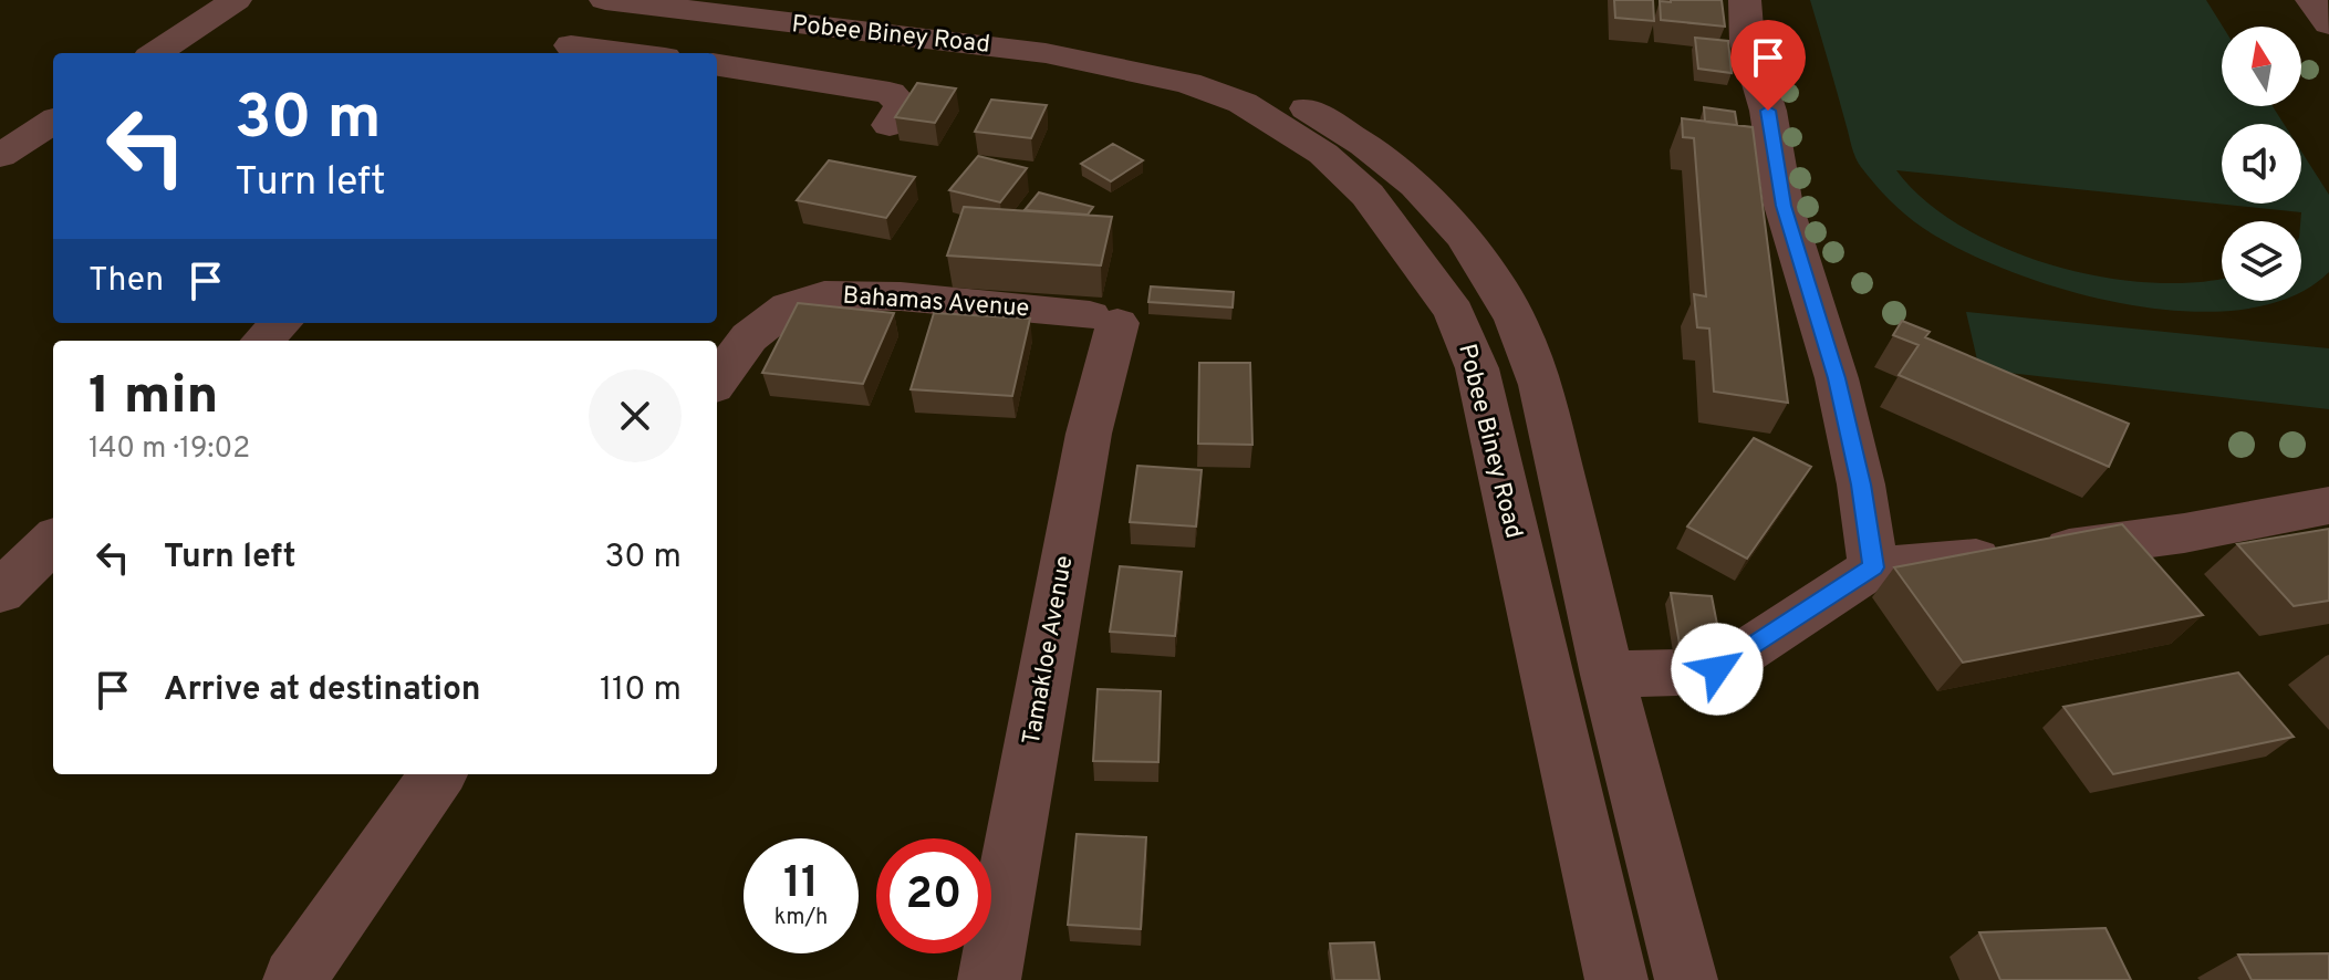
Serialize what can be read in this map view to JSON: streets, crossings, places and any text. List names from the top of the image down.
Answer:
{
  "streets": {
    "street": ["Pobee Biney Road", "Bahamas Avenue", "Tamakloe Avenue"]
  },
  "crossings": [
    ["Bahamas Avenue", "Tamakloe Avenue"]
  ],
  "north": "top",
  "page": {
    "turn": ["30 m", "Turn left"],
    "then": "Then",
    "heading": ["1 min", "140 m · 19:02"],
    "list": [
      {
        "name": "Turn left",
        "value": "30 m"
      },
      {
        "name": "Arrive at destination",
        "value": "110 m"
      }
    ],
    "speed": "11 km/h",
    "limit": "20"
  }
}
